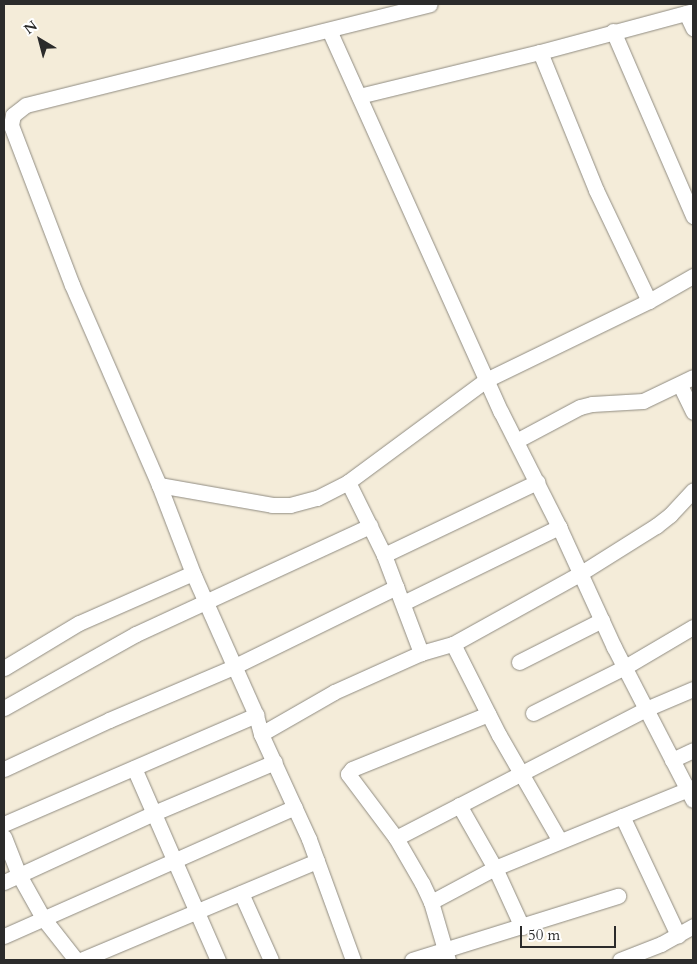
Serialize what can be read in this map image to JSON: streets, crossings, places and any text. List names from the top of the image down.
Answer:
{
  "scale_bar": "50 m",
  "north": "top left"
}
